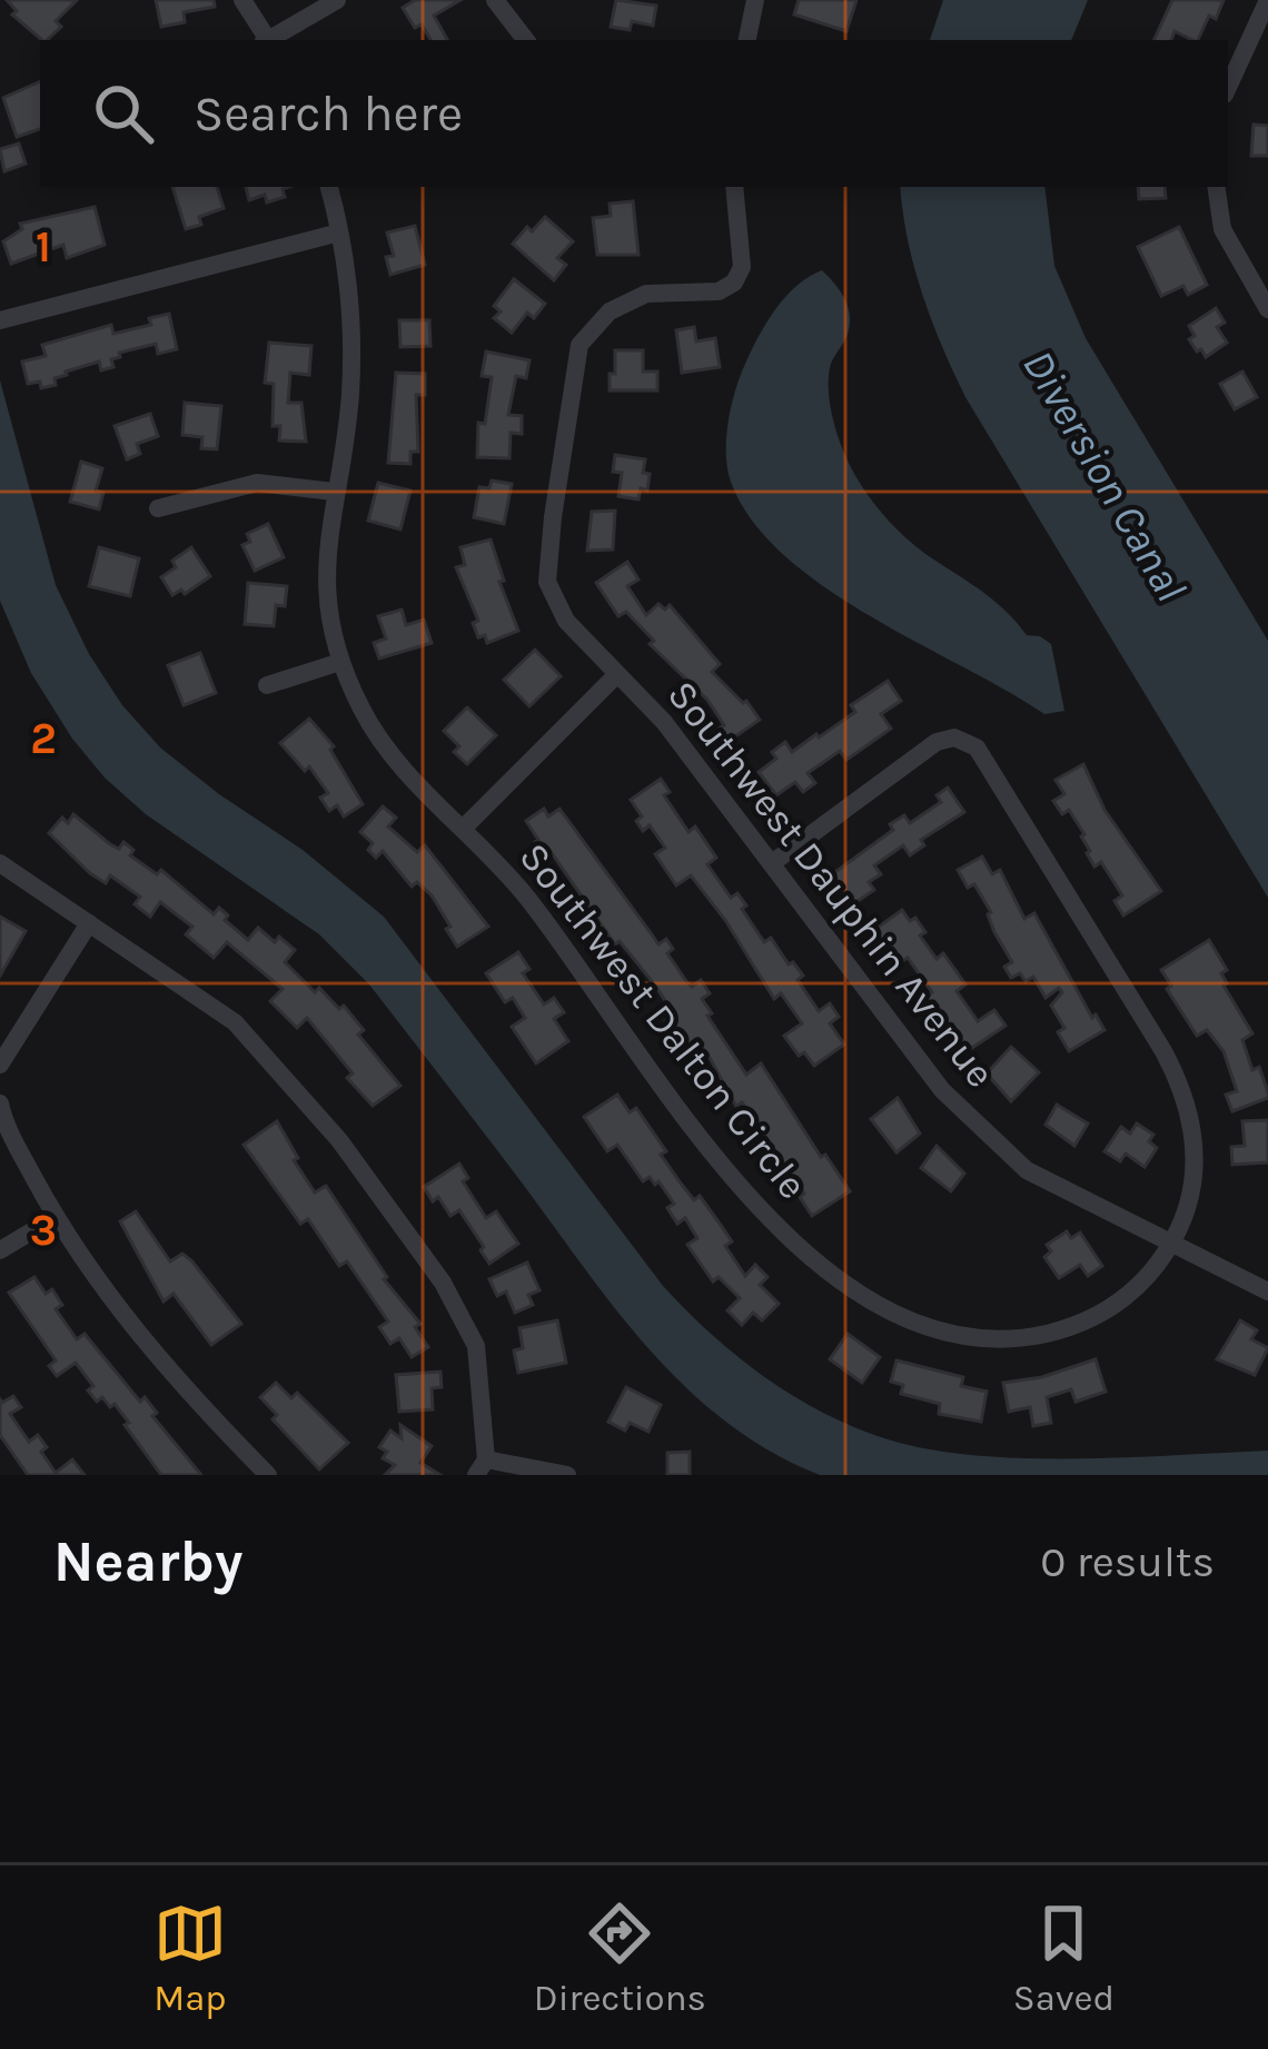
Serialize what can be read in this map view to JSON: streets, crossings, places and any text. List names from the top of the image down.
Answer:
{
  "streets": {
    "street": ["Southwest Dauphin Avenue", "Southwest Dalton Circle"]
  },
  "crossings": [
    ["Southwest Dauphin Avenue", "Southwest Dalton Circle"]
  ],
  "water": ["Diversion Canal"],
  "page": {
    "search": "Search here",
    "heading": ["Nearby", "0 results"],
    "nav": ["Map", "Directions", "Saved"]
  },
  "grid": {
    "rows": ["1", "2", "3"]
  }
}
